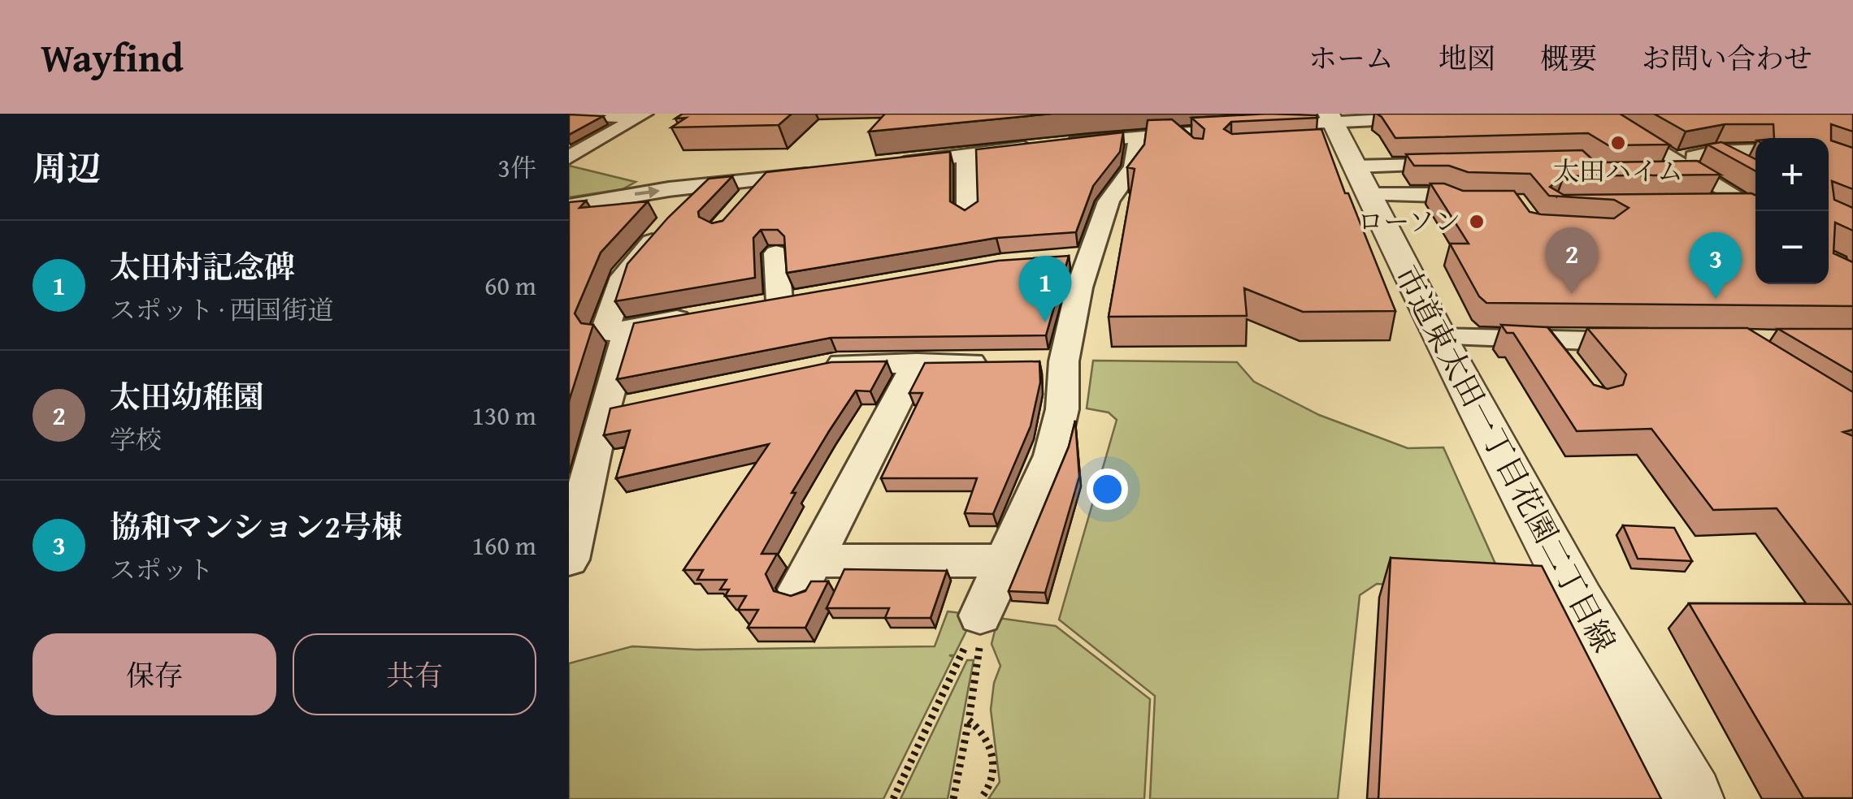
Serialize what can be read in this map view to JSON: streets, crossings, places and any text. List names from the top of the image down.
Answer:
{
  "streets": {
    "street": ["市道東太田一丁目花園二丁目線"]
  },
  "places": ["太田ハイム", "ローソン"],
  "page": {
    "header": "Wayfind",
    "nav": [
      "ホーム",
      "地図",
      "概要",
      "お問い合わせ"
    ],
    "heading": ["周辺", "3件"],
    "map_buttons": ["+", "−"],
    "list": [
      {
        "mark": "1",
        "name": "太田村記念碑",
        "note": "スポット · 西国街道",
        "value": "60 m"
      },
      {
        "mark": "2",
        "name": "太田幼稚園",
        "note": "学校",
        "value": "130 m"
      },
      {
        "mark": "3",
        "name": "協和マンション2号棟",
        "note": "スポット",
        "value": "160 m"
      }
    ],
    "pins": ["2", "3", "1"],
    "buttons": ["保存", "共有"]
  }
}
